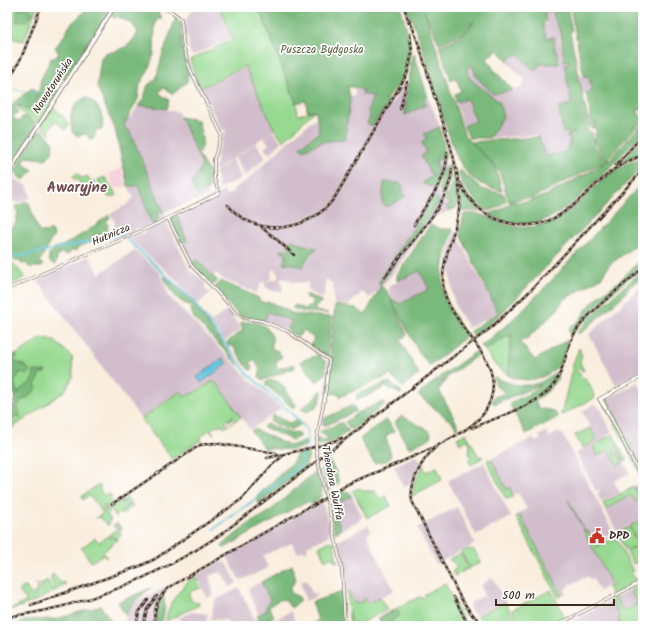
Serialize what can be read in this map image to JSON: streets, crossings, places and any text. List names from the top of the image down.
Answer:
{
  "streets": {
    "main road": ["Nowotoruńska"],
    "street": ["Hutnicza", "Theodora Wulffa"]
  },
  "crossings": [
    ["Hutnicza", "Theodora Wulffa"]
  ],
  "districts": ["Awaryjne"],
  "parks": ["Puszcza Bydgoska"],
  "places": {
    "public building": ["DPD"]
  },
  "scale_bar": "500 m"
}
